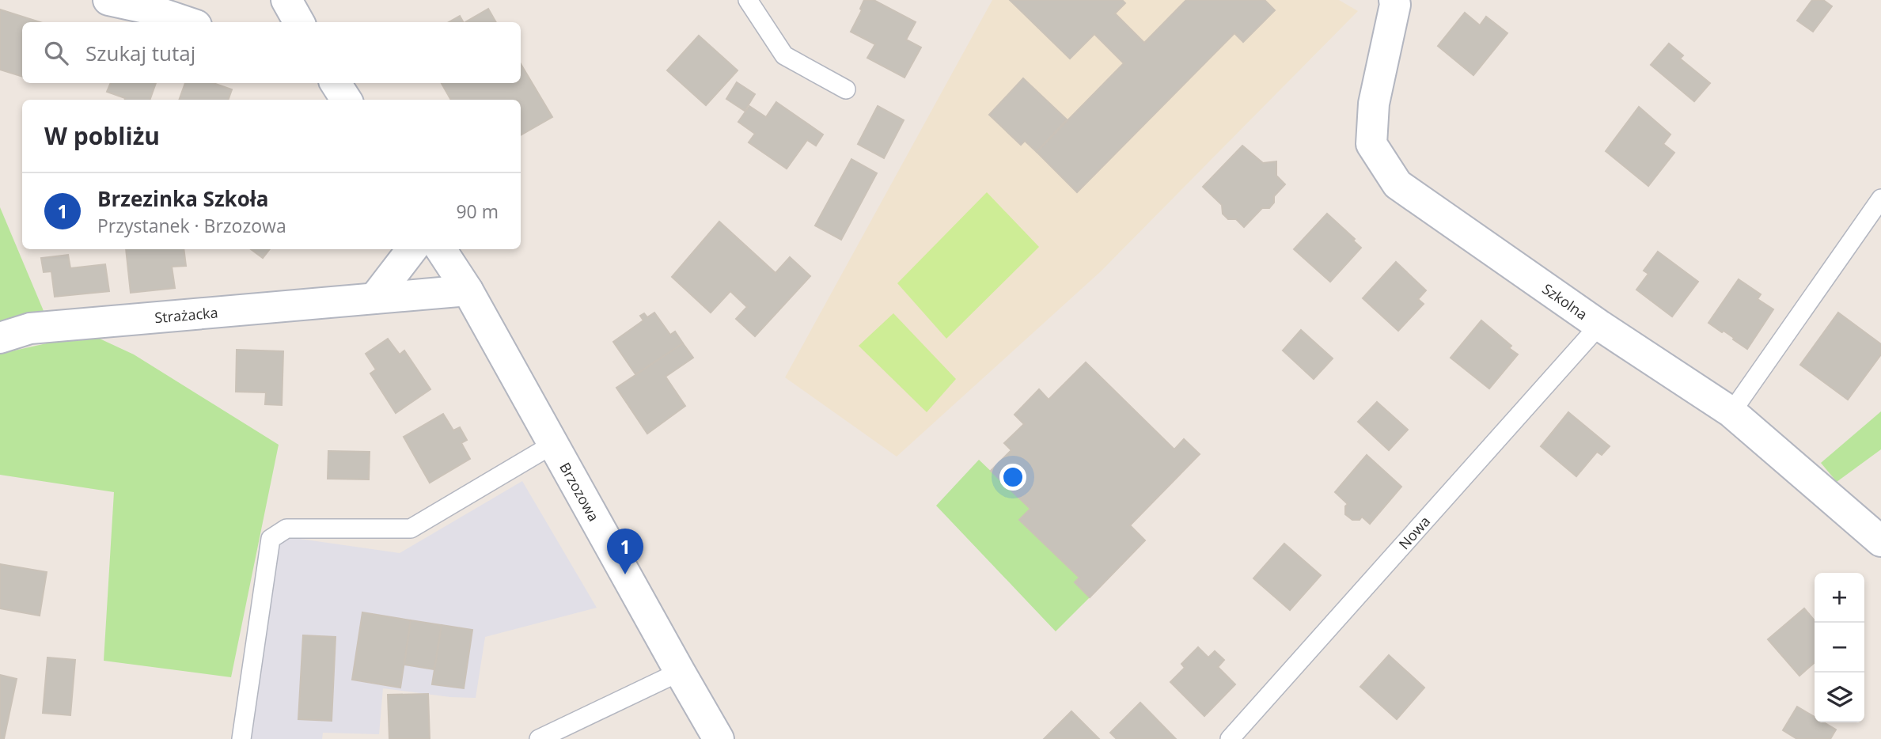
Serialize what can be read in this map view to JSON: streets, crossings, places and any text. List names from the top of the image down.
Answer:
{
  "streets": {
    "street": ["Szkolna", "Strażacka", "Brzozowa"],
    "lane": ["Nowa"]
  },
  "crossings": [
    ["Szkolna", "Nowa"],
    ["Strażacka", "Brzozowa"]
  ],
  "page": {
    "search": "Szukaj tutaj",
    "heading": "W pobliżu",
    "list": [
      {
        "mark": "1",
        "name": "Brzezinka Szkoła",
        "note": "Przystanek · Brzozowa",
        "value": "90 m"
      }
    ],
    "pins": "1",
    "map_buttons": ["+", "−"]
  }
}
